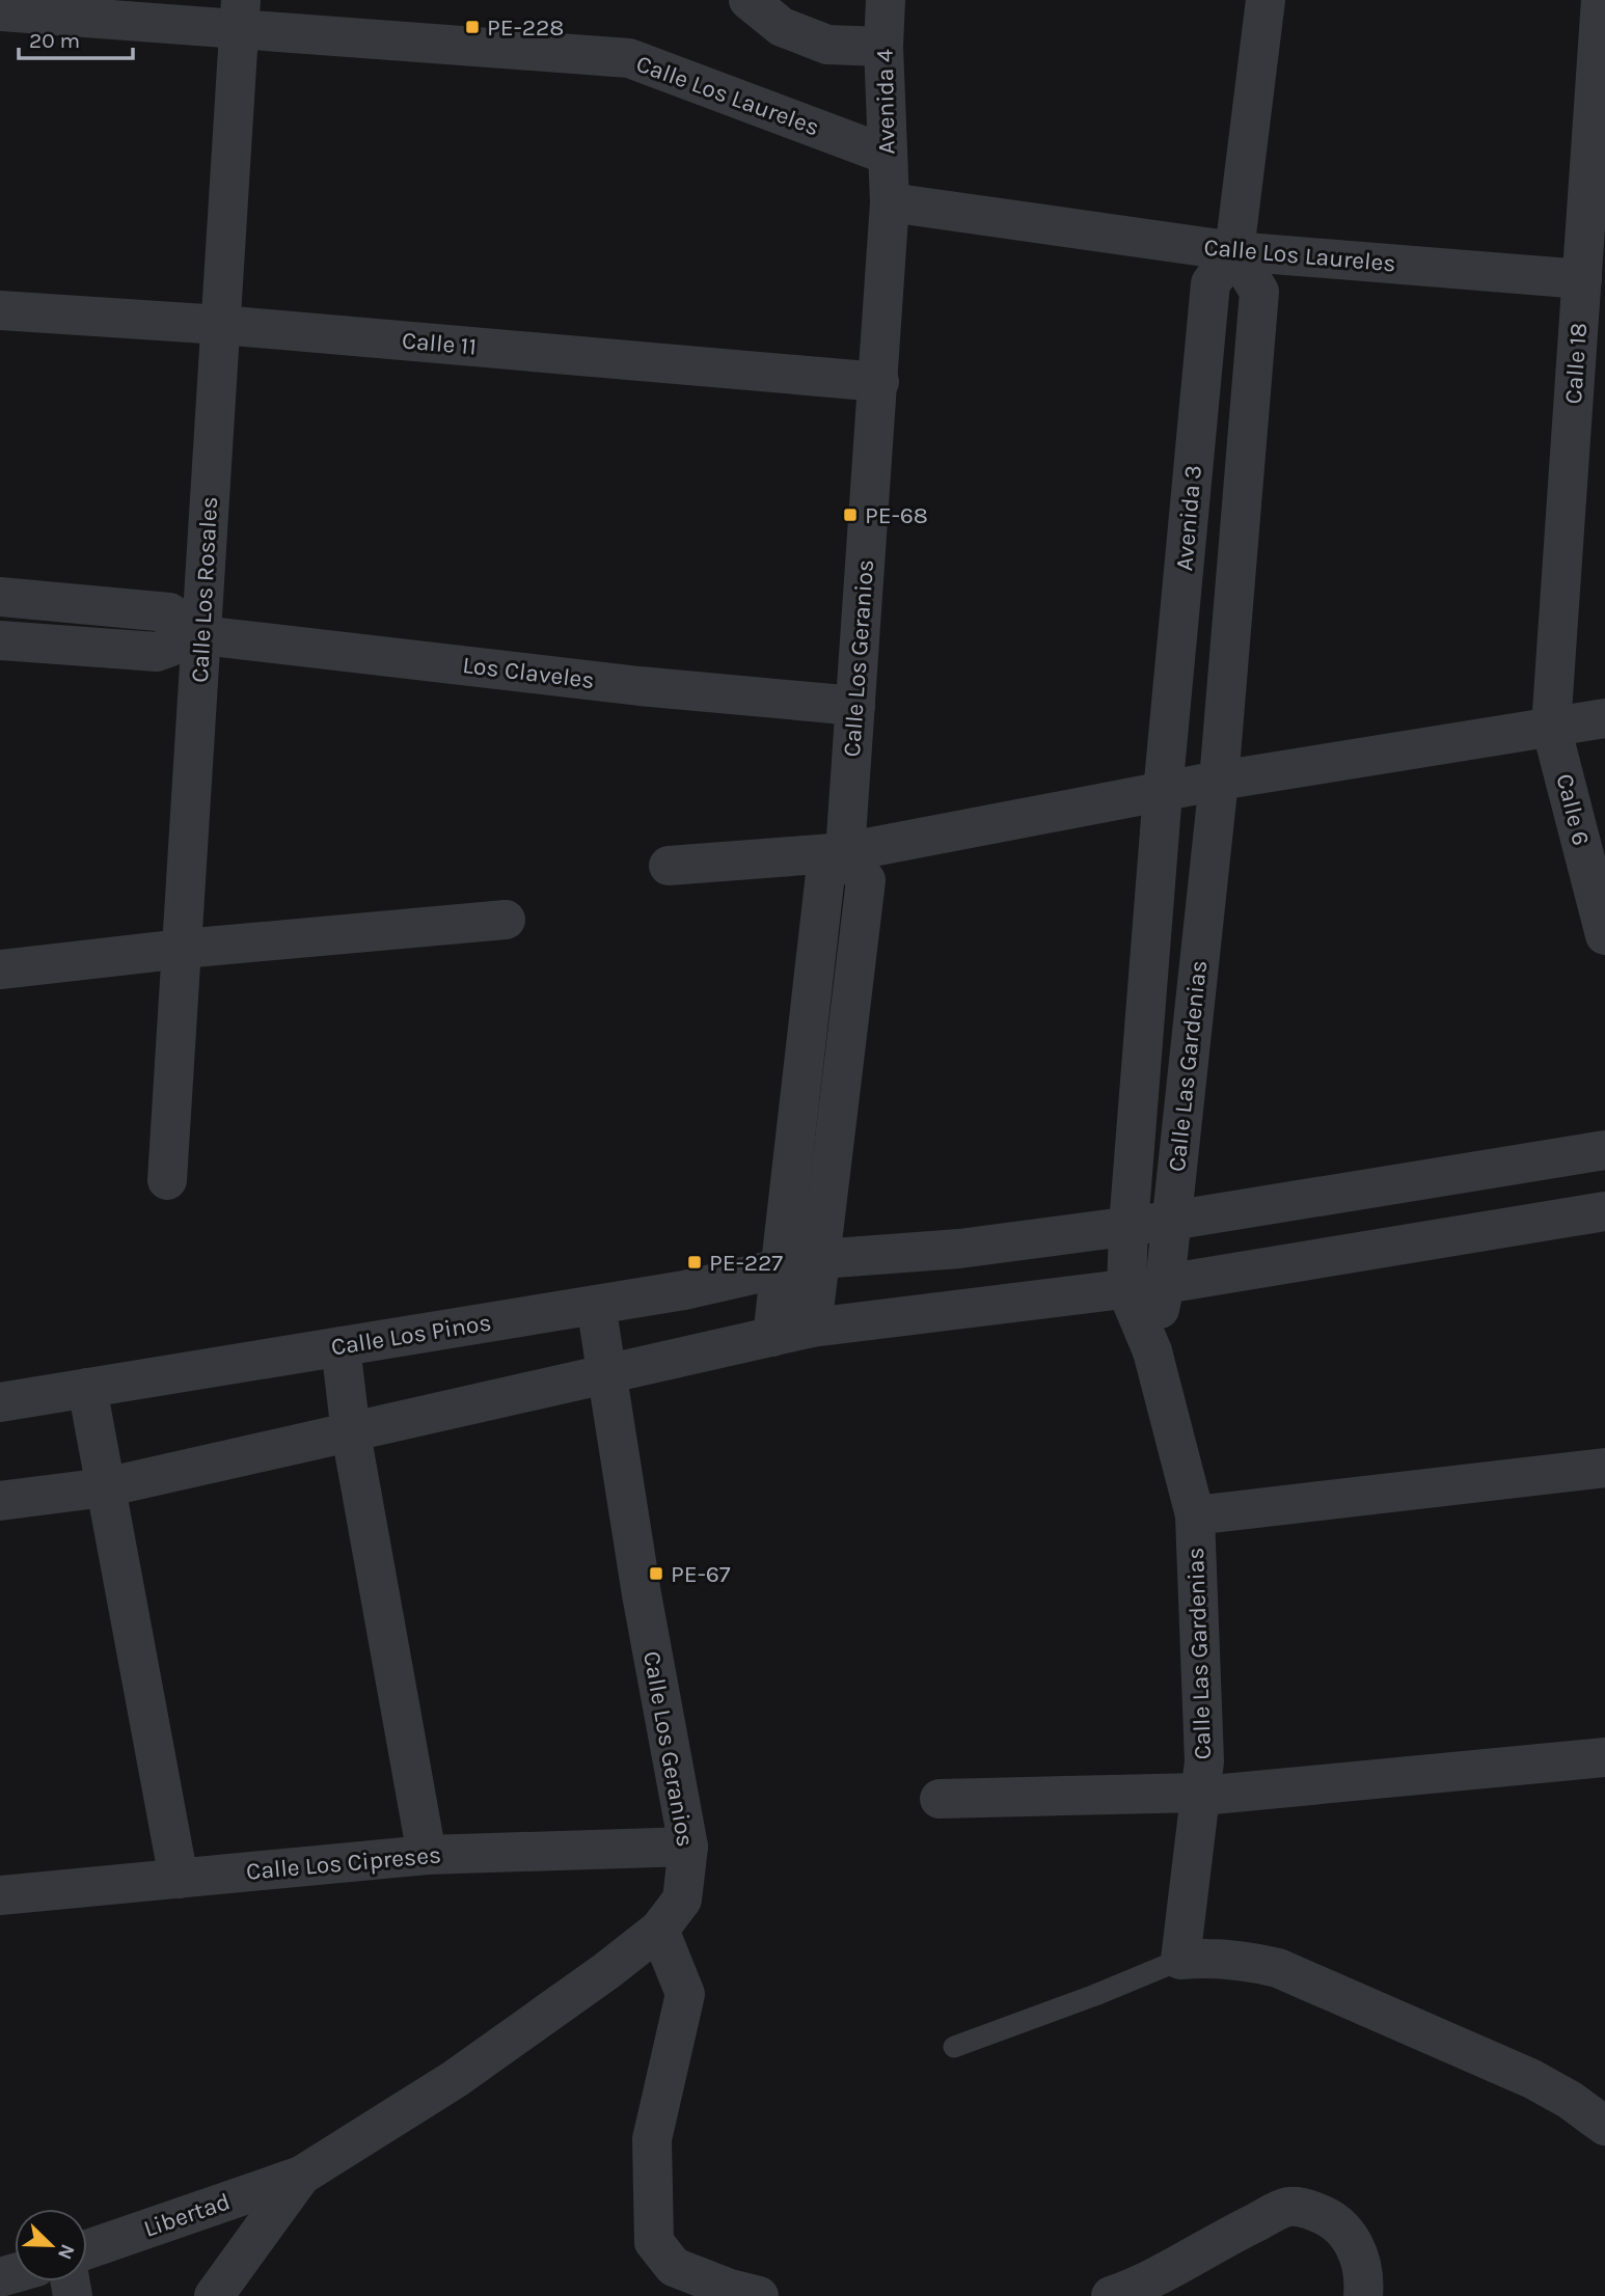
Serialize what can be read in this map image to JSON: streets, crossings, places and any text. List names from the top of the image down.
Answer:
{
  "streets": {
    "street": [
      "Calle Los Laureles",
      "Avenida 4",
      "Calle 11",
      "Calle 18",
      "Avenida 3",
      "Calle Los Rosales",
      "Calle Los Geranios",
      "Los Claveles",
      "Calle 6",
      "Calle Las Gardenias",
      "Calle Los Pinos",
      "Calle Los Cipreses",
      "Libertad"
    ]
  },
  "crossings": [
    ["Calle Los Laureles", "Avenida 4"],
    ["Calle Los Laureles", "Calle 18"],
    ["Calle Los Laureles", "Avenida 3"],
    ["Calle Los Laureles", "Calle Los Rosales"],
    ["Calle Los Laureles", "Calle Los Geranios"],
    ["Avenida 4", "Calle Los Geranios"],
    ["Calle 11", "Calle Los Rosales"],
    ["Calle 11", "Calle Los Geranios"],
    ["Calle 18", "Calle 6"],
    ["Avenida 3", "Calle Las Gardenias"],
    ["Calle Los Rosales", "Los Claveles"],
    ["Calle Los Geranios", "Los Claveles"],
    ["Calle Los Geranios", "Calle Los Pinos"],
    ["Calle Los Geranios", "Calle Los Cipreses"],
    ["Calle Los Geranios", "Libertad"],
    ["Calle Las Gardenias", "Calle Los Pinos"]
  ],
  "places": {
    "transit": [
      "PE-228",
      "PE-68",
      "PE-227",
      "PE-67"
    ]
  },
  "scale_bar": "20 m",
  "north": "bottom right"
}
